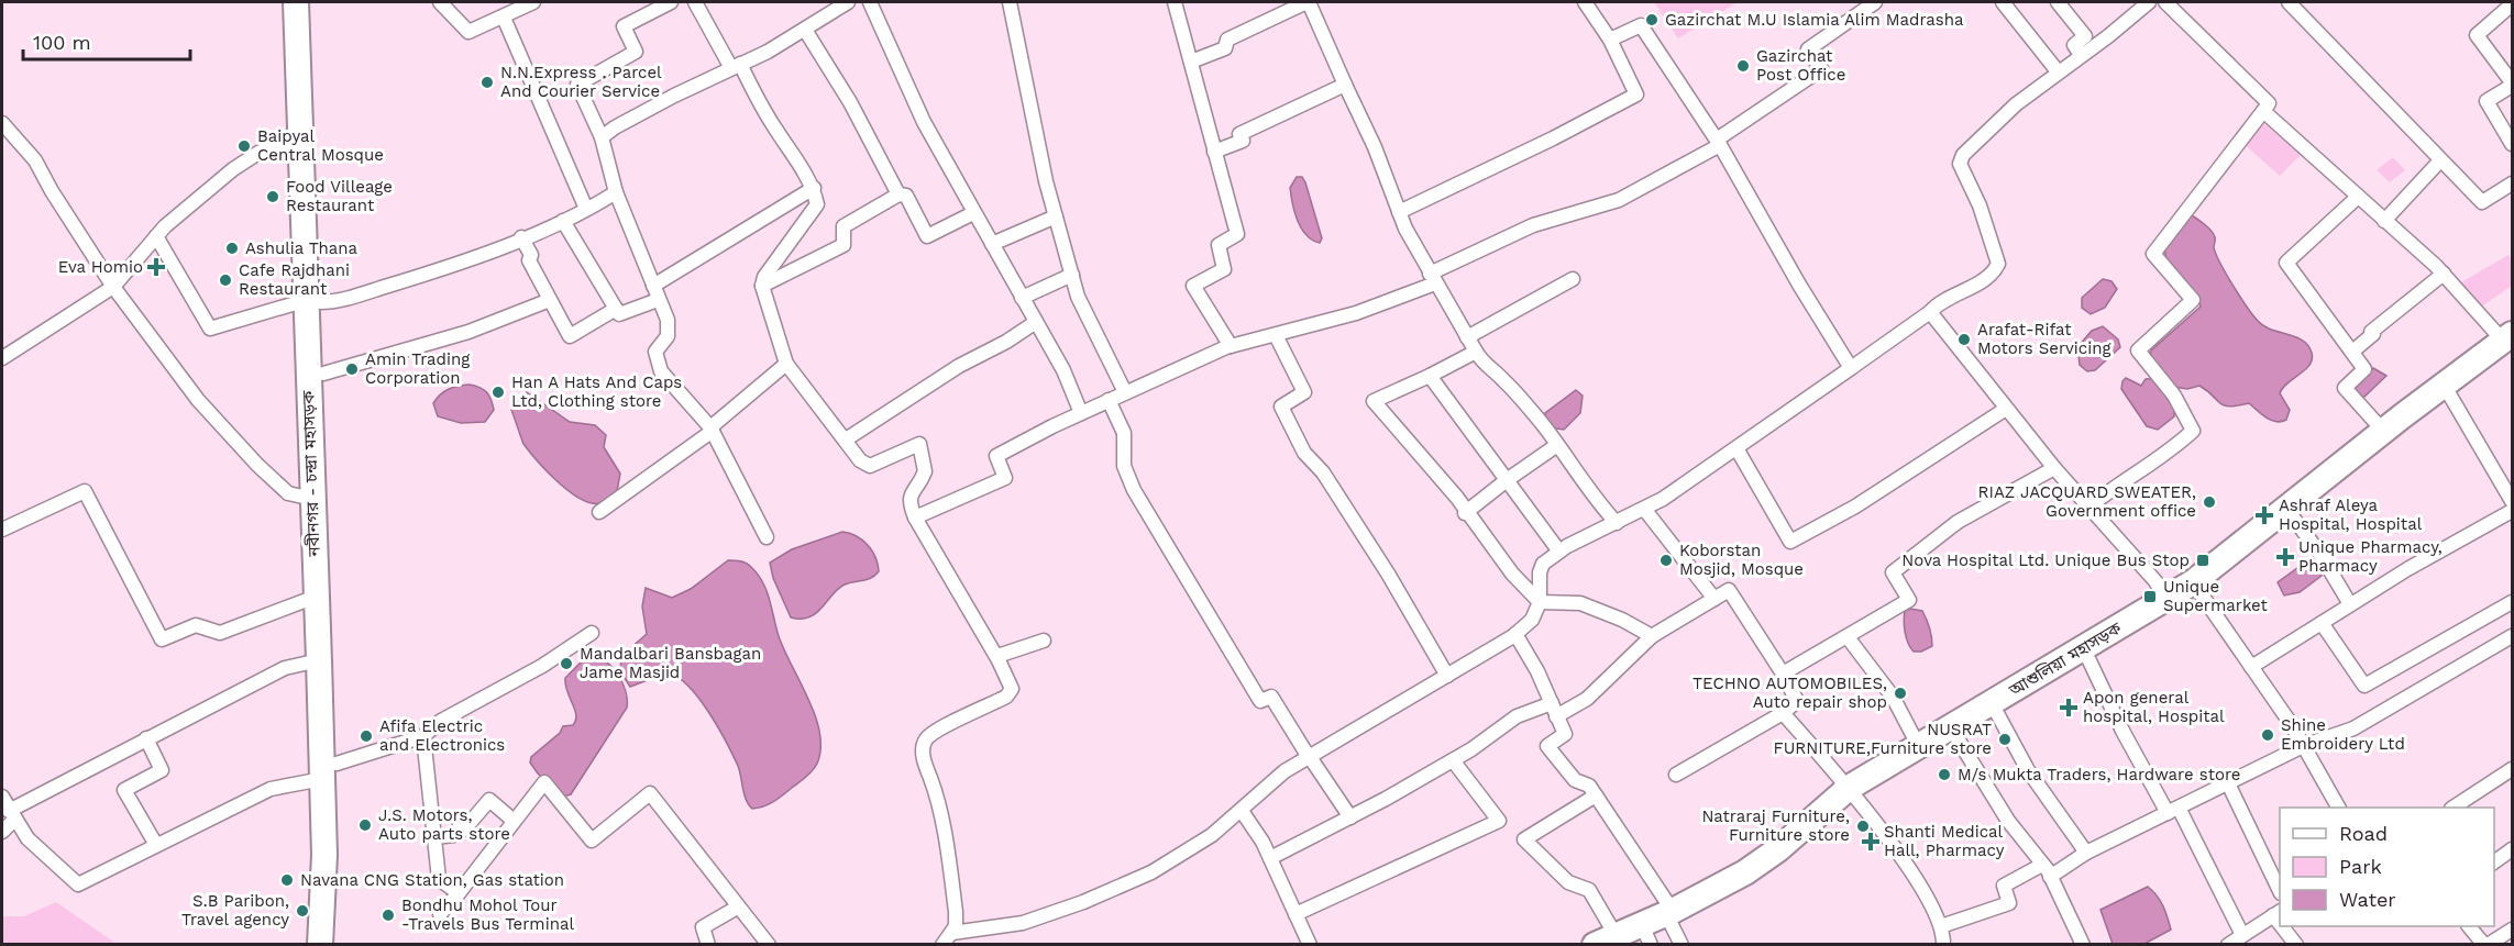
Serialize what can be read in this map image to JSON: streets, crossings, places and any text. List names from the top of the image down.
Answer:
{
  "streets": {
    "highway": ["নবীনগর - চন্দ্রা মহাসড়ক", "আশুলিয়া মহাসড়ক"]
  },
  "places": {
    "other": [
      "Gazirchat M.U Islamia Alim Madrasha",
      "Gazirchat Post Office",
      "N.N.Express . Parcel And Courier Service",
      "Baipyal Central Mosque",
      "Food Villeage Restaurant",
      "Ashulia Thana",
      "Cafe Rajdhani Restaurant",
      "Arafat-Rifat Motors Servicing",
      "Amin Trading Corporation",
      "Han A Hats And Caps Ltd, Clothing store",
      "RIAZ JACQUARD SWEATER, Government office",
      "Koborstan Mosjid, Mosque",
      "Mandalbari Bansbagan Jame Masjid",
      "TECHNO AUTOMOBILES, Auto repair shop",
      "Shine Embroidery Ltd",
      "Afifa Electric and Electronics",
      "NUSRAT FURNITURE,Furniture store",
      "M/s Mukta Traders, Hardware store",
      "J.S. Motors, Auto parts store",
      "Natraraj Furniture, Furniture store",
      "Navana CNG Station, Gas station",
      "S.B Paribon, Travel agency",
      "Bondhu Mohol Tour -Travels Bus Terminal"
    ],
    "health": [
      "Eva Homio",
      "Ashraf Aleya Hospital, Hospital",
      "Unique Pharmacy, Pharmacy",
      "Apon general hospital, Hospital",
      "Shanti Medical Hall, Pharmacy"
    ],
    "transit": ["Nova Hospital Ltd. Unique Bus Stop", "Unique Supermarket"]
  },
  "legend": ["Road", "Park", "Water"],
  "scale_bar": "100 m"
}
